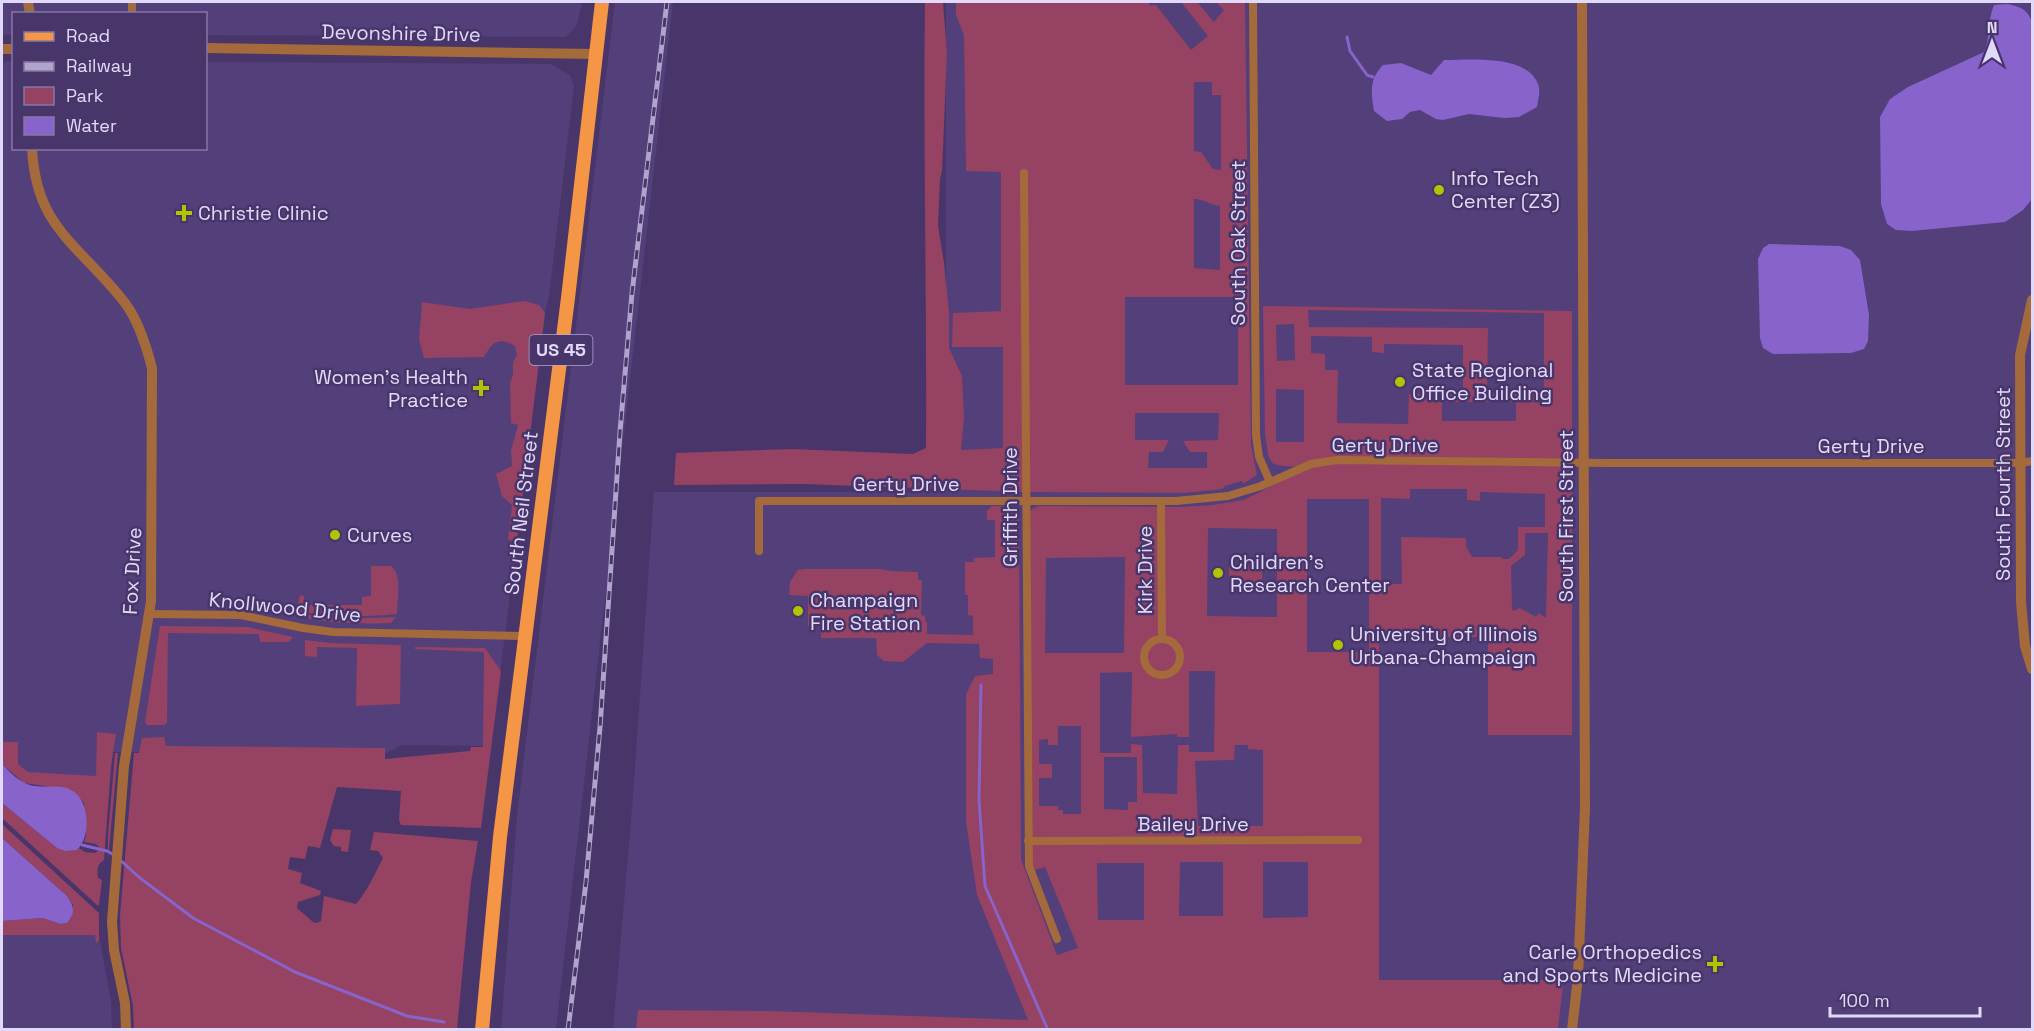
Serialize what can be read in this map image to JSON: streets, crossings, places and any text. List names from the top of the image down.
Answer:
{
  "streets": {
    "main road": ["US 45", "South Neil Street"],
    "street": [
      "Devonshire Drive",
      "South Oak Street",
      "Gerty Drive",
      "South Fourth Street",
      "Griffith Drive",
      "South First Street",
      "Kirk Drive",
      "Fox Drive",
      "Knollwood Drive",
      "Bailey Drive"
    ]
  },
  "crossings": [
    ["Devonshire Drive", "South Neil Street"],
    ["South Oak Street", "Gerty Drive"],
    ["Gerty Drive", "South Fourth Street"],
    ["Gerty Drive", "Griffith Drive"],
    ["Gerty Drive", "South First Street"],
    ["Gerty Drive", "Kirk Drive"],
    ["Griffith Drive", "Bailey Drive"],
    ["South Neil Street", "Knollwood Drive"],
    ["Fox Drive", "Knollwood Drive"]
  ],
  "places": {
    "other": [
      "Info Tech Center (Z3)",
      "State Regional Office Building",
      "Curves",
      "Children's Research Center",
      "Champaign Fire Station",
      "University of Illinois Urbana-Champaign"
    ],
    "health": ["Christie Clinic", "Women's Health Practice", "Carle Orthopedics and Sports Medicine"]
  },
  "legend": [
    "Road",
    "Railway",
    "Park",
    "Water"
  ],
  "scale_bar": "100 m",
  "north": "top"
}
